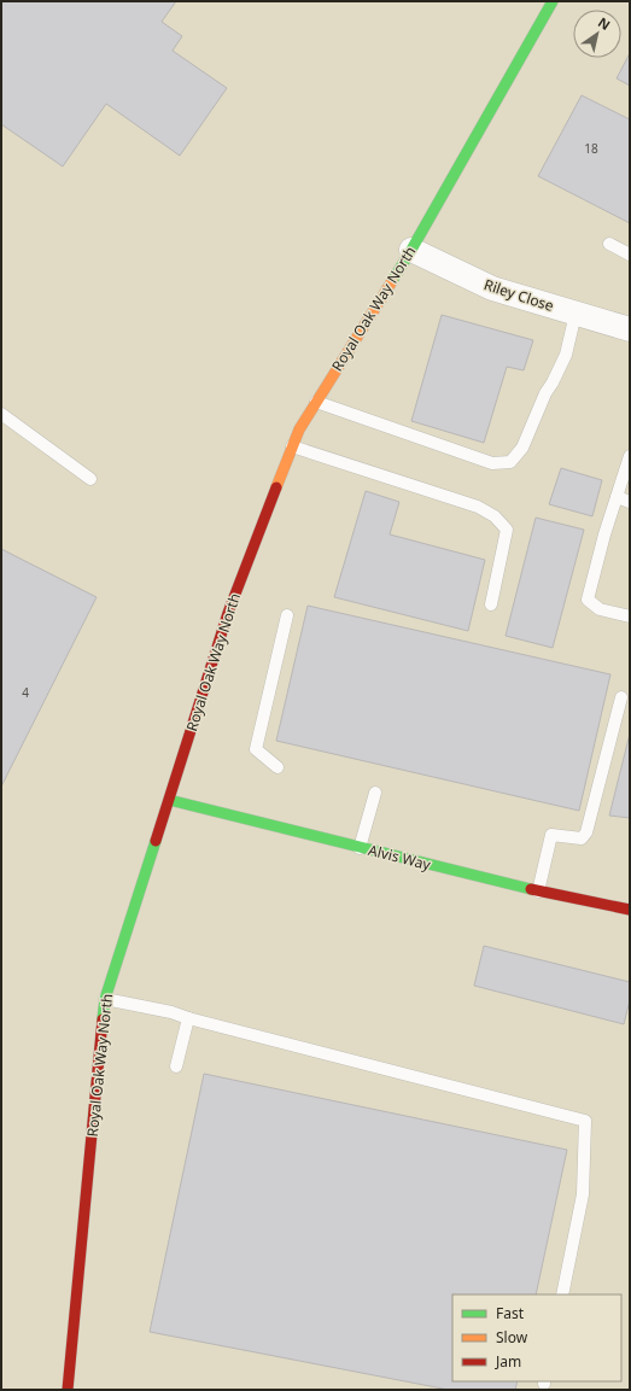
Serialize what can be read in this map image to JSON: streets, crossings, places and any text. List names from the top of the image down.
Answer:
{
  "streets": {
    "street": ["Riley Close", "Royal Oak Way North", "Alvis Way"]
  },
  "crossings": [
    ["Riley Close", "Royal Oak Way North"],
    ["Royal Oak Way North", "Alvis Way"]
  ],
  "house_numbers": ["18", "4"],
  "legend": ["Fast", "Slow", "Jam"],
  "north": "top right"
}
